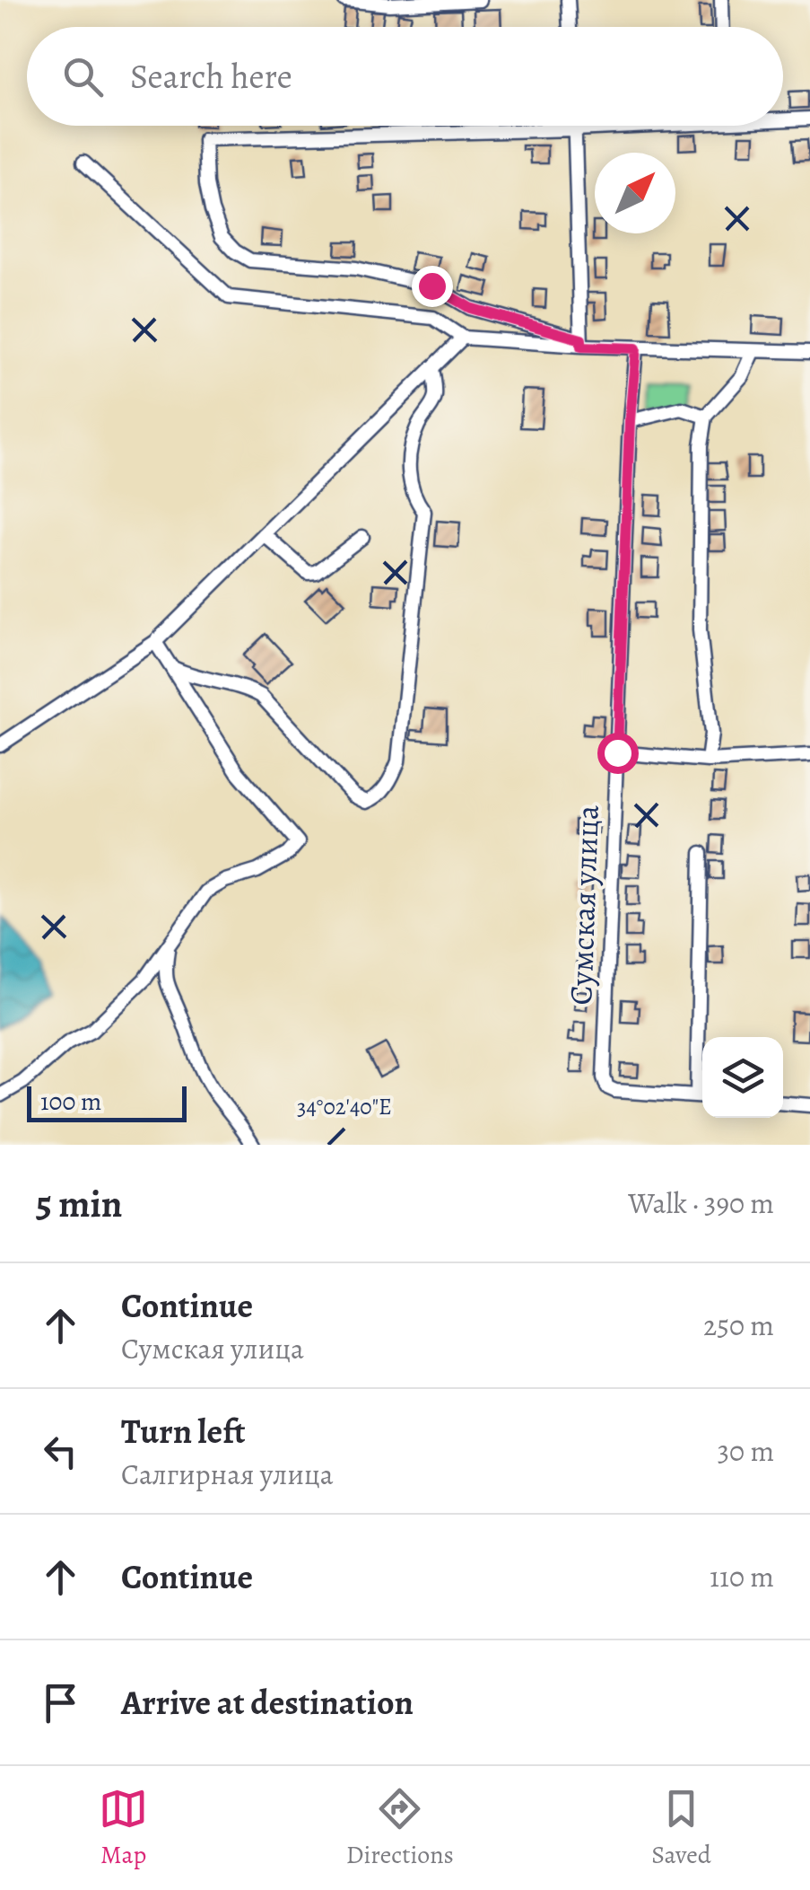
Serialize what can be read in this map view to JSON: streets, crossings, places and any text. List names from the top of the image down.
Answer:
{
  "streets": {
    "street": ["Сумская улица"]
  },
  "scale_bar": "100 m",
  "north": "top right",
  "page": {
    "search": "Search here",
    "scale": "100 m",
    "heading": ["5 min", "Walk · 390 m"],
    "list": [
      ["Continue", "Сумская улица", "250 m"],
      ["Turn left", "Салгирная улица", "30 m"],
      ["Continue", "110 m"],
      "Arrive at destination"
    ],
    "nav": ["Map", "Directions", "Saved"]
  },
  "coordinates": ["34°02'40\"E"]
}
